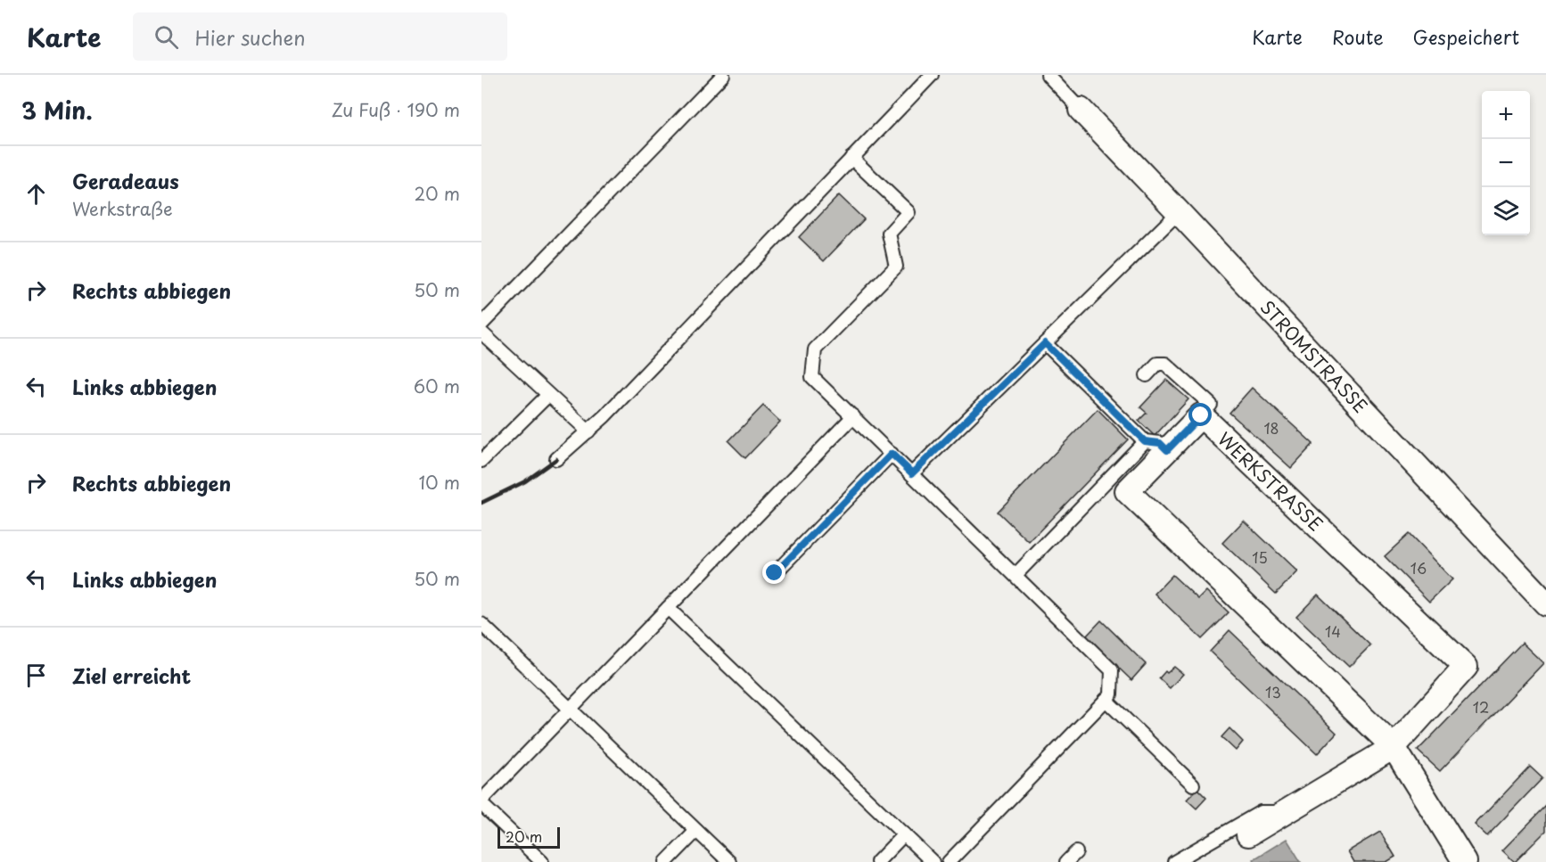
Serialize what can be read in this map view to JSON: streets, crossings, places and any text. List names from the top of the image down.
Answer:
{
  "streets": {
    "street": ["STROMSTRASSE", "WERKSTRASSE"]
  },
  "house_numbers": [
    "18",
    "15",
    "16",
    "14",
    "13",
    "12"
  ],
  "scale_bar": "20 m",
  "page": {
    "header": "Karte",
    "search": "Hier suchen",
    "nav": ["Karte", "Route", "Gespeichert"],
    "heading": ["3 Min.", "Zu Fuß · 190 m"],
    "map_buttons": ["+", "−"],
    "list": [
      ["Geradeaus", "Werkstraße", "20 m"],
      ["Rechts abbiegen", "50 m"],
      ["Links abbiegen", "60 m"],
      ["Rechts abbiegen", "10 m"],
      ["Links abbiegen", "50 m"],
      "Ziel erreicht"
    ],
    "scale": "20 m"
  }
}
